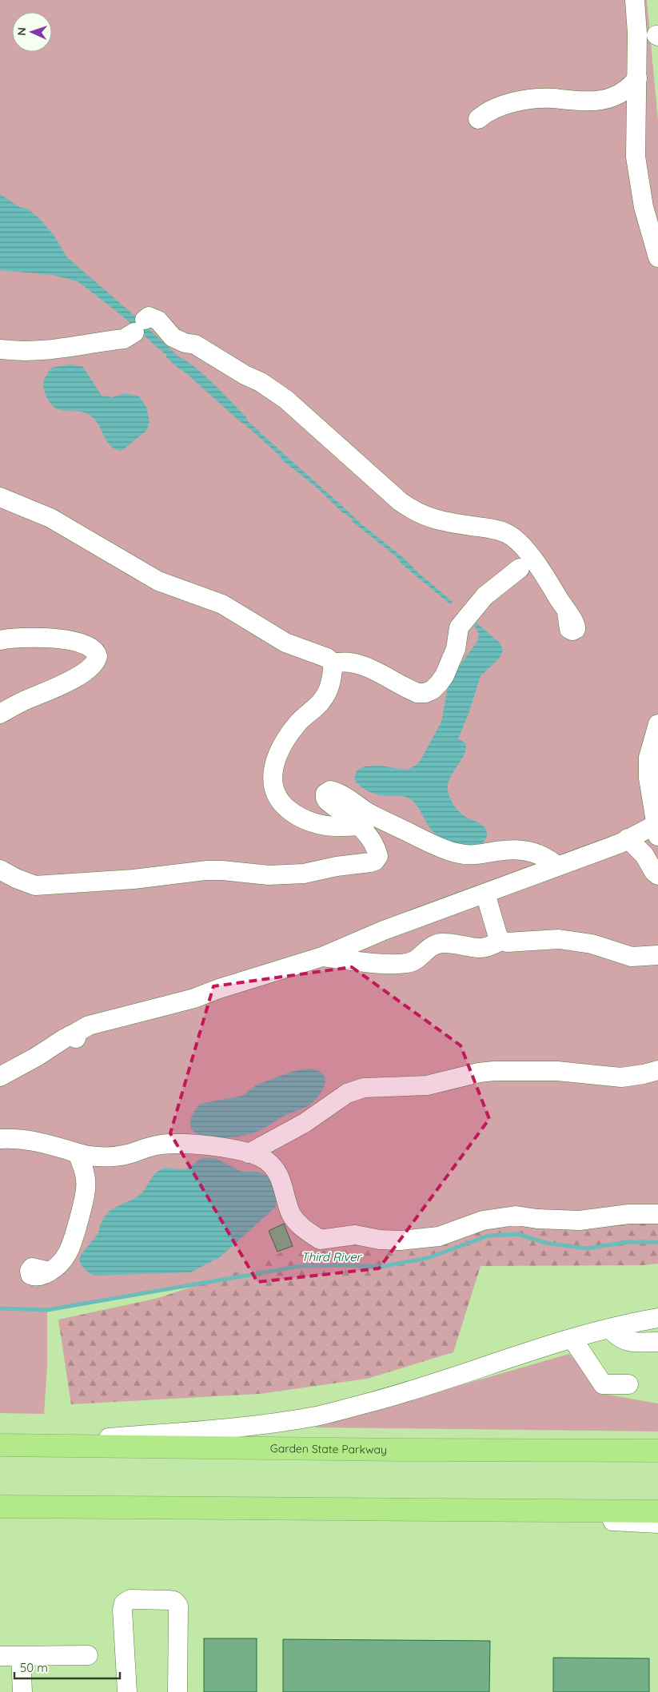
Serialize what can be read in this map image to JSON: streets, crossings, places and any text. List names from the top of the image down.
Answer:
{
  "streets": {
    "highway": ["Garden State Parkway"]
  },
  "water": ["Third River"],
  "scale_bar": "50 m",
  "north": "left"
}
